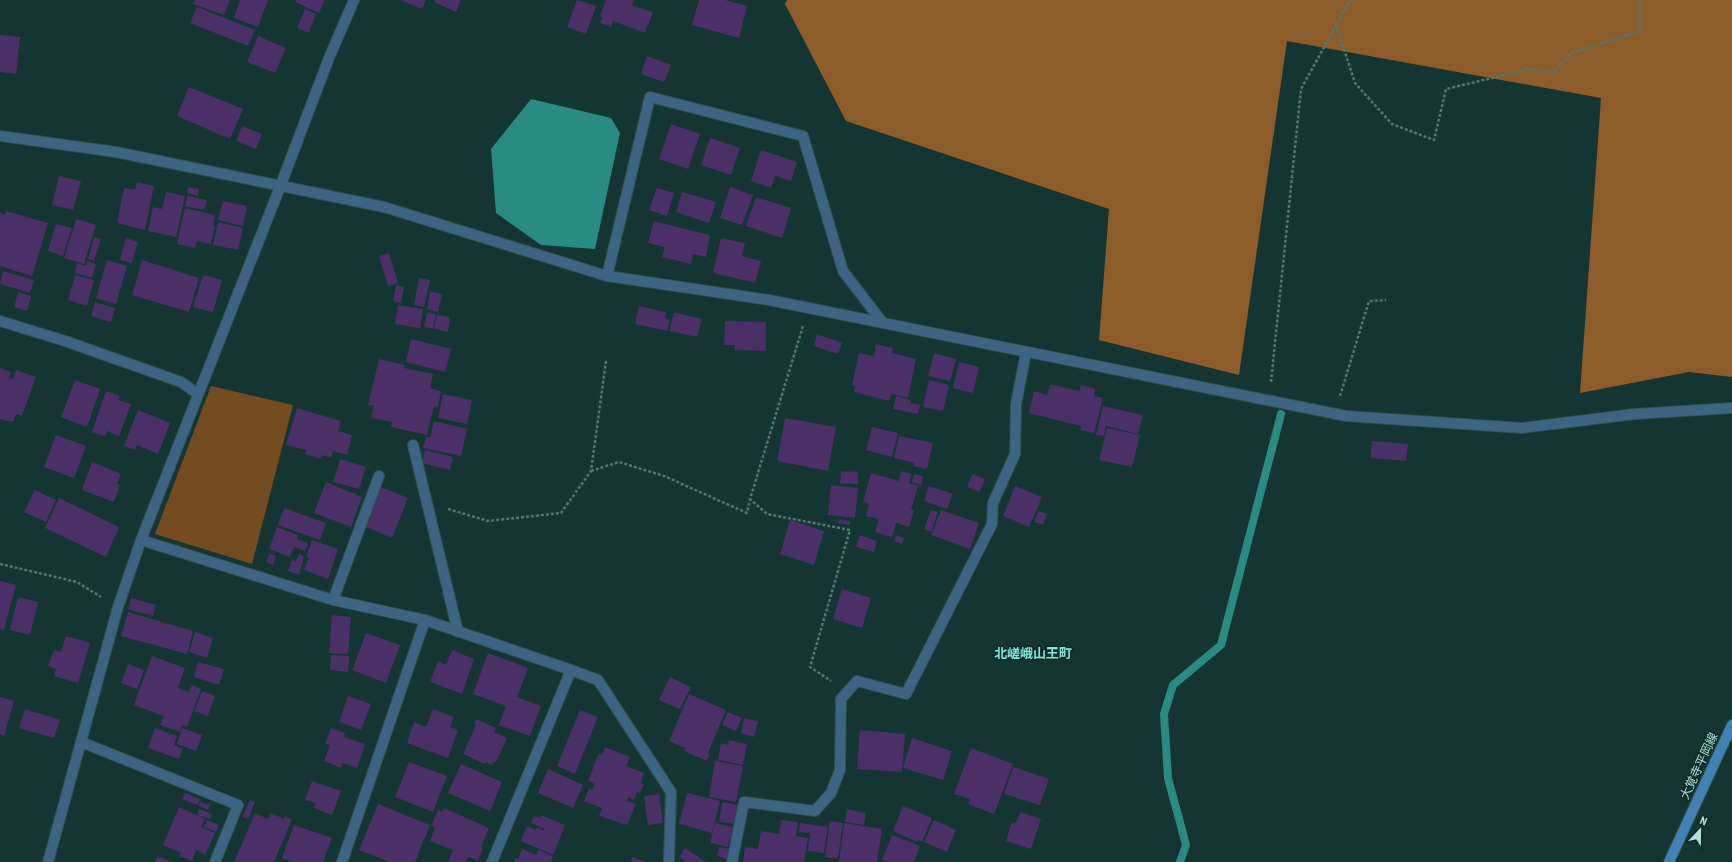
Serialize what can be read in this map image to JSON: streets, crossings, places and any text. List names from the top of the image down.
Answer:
{
  "streets": {
    "main road": ["大覚寺平岡線"]
  },
  "districts": ["北嵯峨山王町"],
  "north": "top"
}
